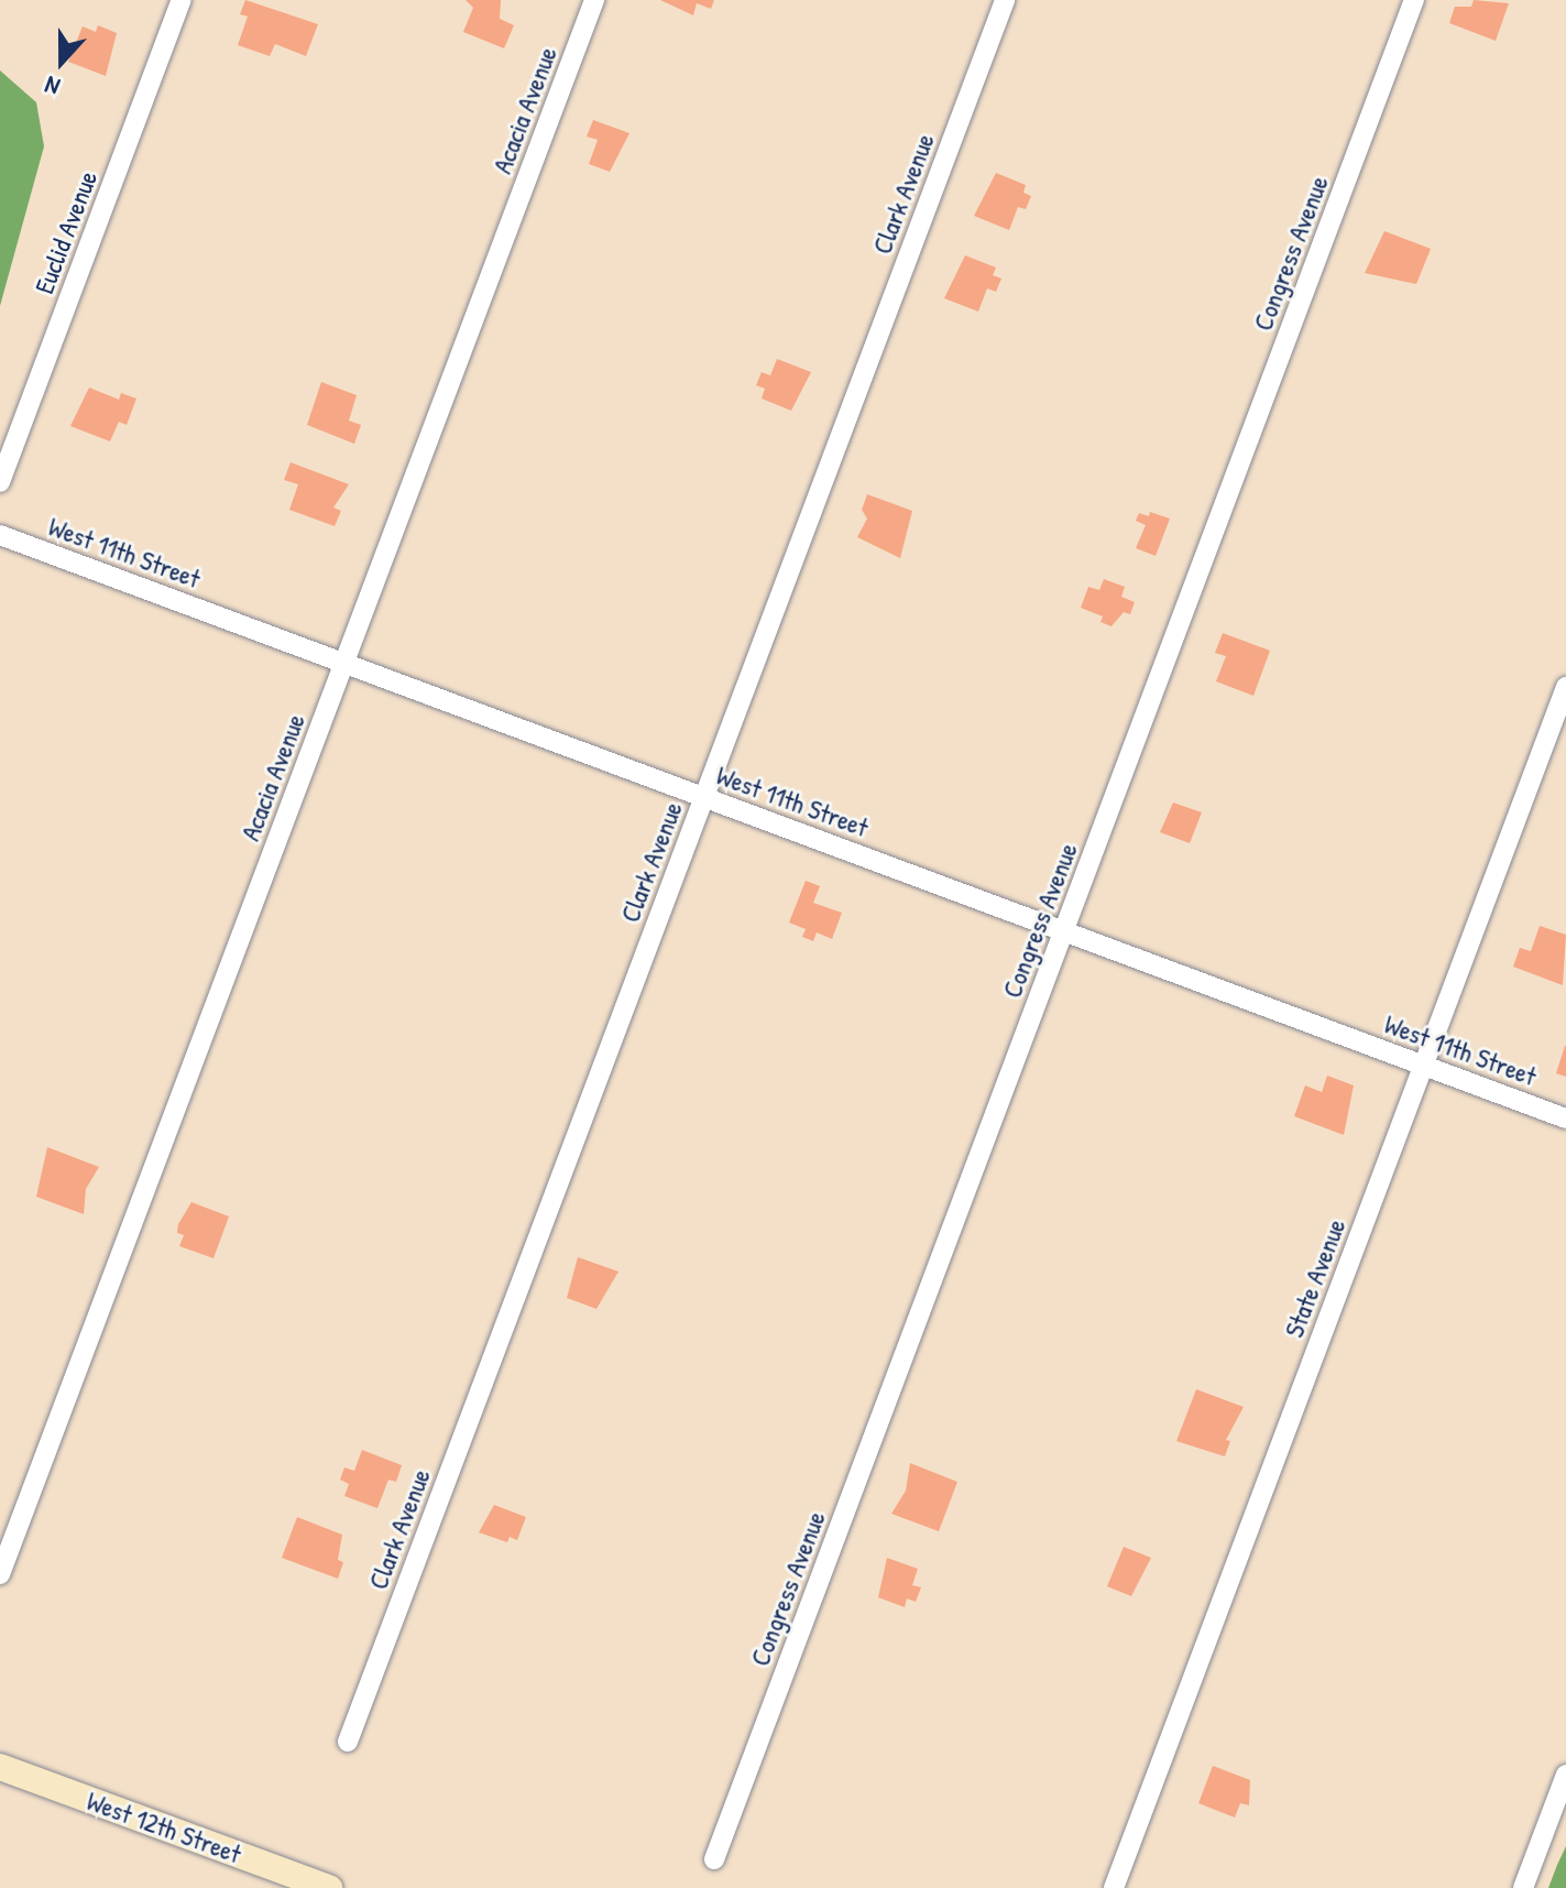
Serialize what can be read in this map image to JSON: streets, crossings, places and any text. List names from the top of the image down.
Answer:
{
  "streets": {
    "street": [
      "Acacia Avenue",
      "Clark Avenue",
      "Euclid Avenue",
      "Congress Avenue",
      "West 11th Street",
      "State Avenue",
      "West 12th Street"
    ]
  },
  "crossings": [
    ["Acacia Avenue", "West 11th Street"],
    ["Clark Avenue", "West 11th Street"],
    ["Congress Avenue", "West 11th Street"],
    ["West 11th Street", "State Avenue"]
  ],
  "north": "bottom"
}
